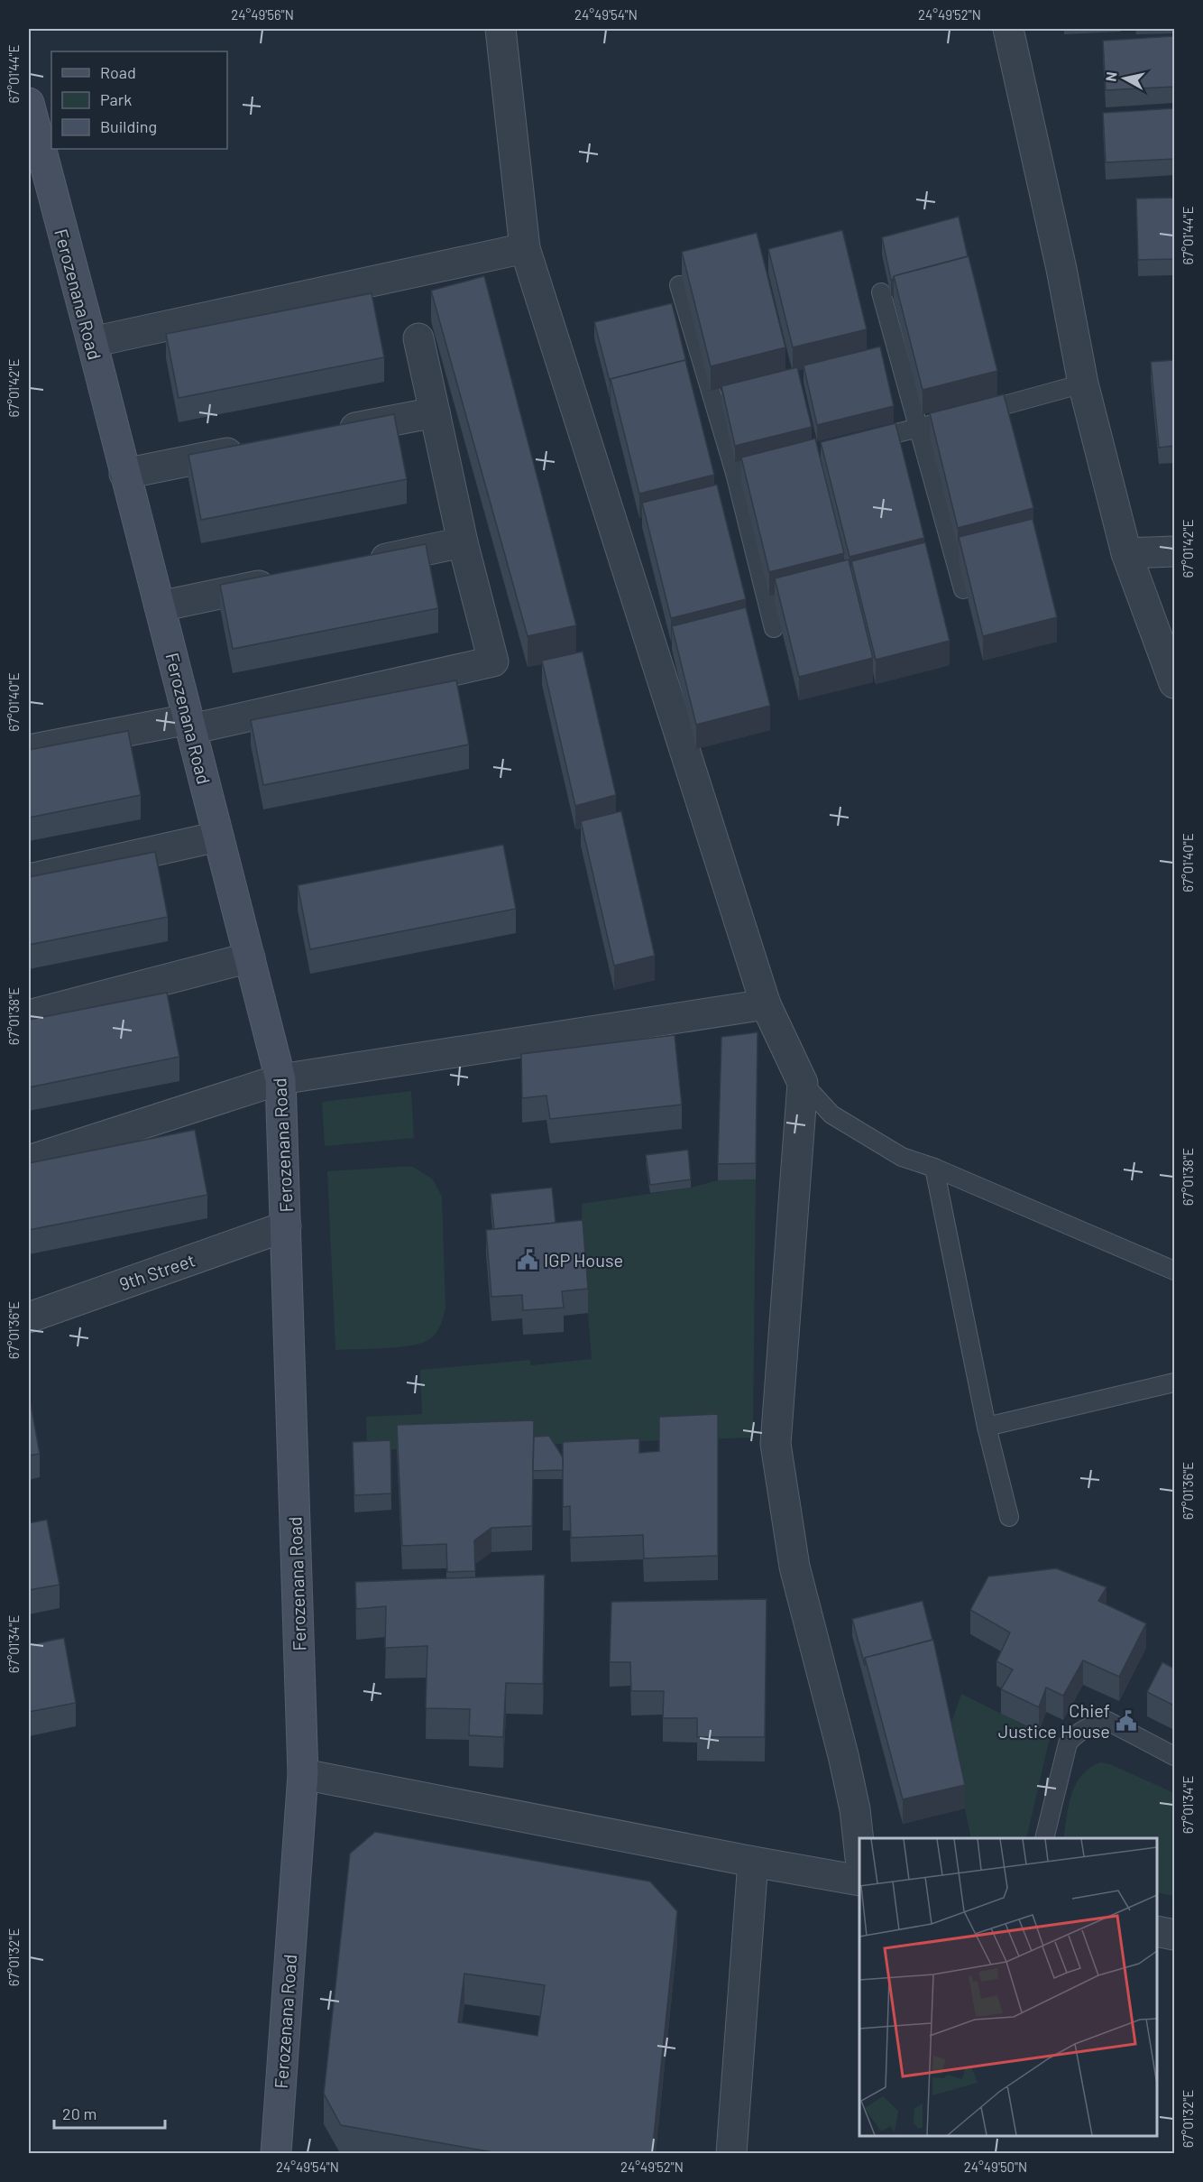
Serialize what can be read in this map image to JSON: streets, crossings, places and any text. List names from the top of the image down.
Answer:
{
  "streets": {
    "street": ["Ferozenana Road", "9th Street"]
  },
  "crossings": [
    ["Ferozenana Road", "9th Street"]
  ],
  "places": {
    "public building": ["IGP House", "Chief Justice House"]
  },
  "legend": ["Road", "Park", "Building"],
  "scale_bar": "20 m",
  "north": "left",
  "coordinates": [
    "24°49'56\"N",
    "24°49'54\"N",
    "24°49'52\"N",
    "67°01'44\"E",
    "67°01'42\"E",
    "67°01'40\"E",
    "67°01'38\"E",
    "67°01'36\"E",
    "67°01'34\"E",
    "67°01'32\"E",
    "24°49'50\"N"
  ]
}
